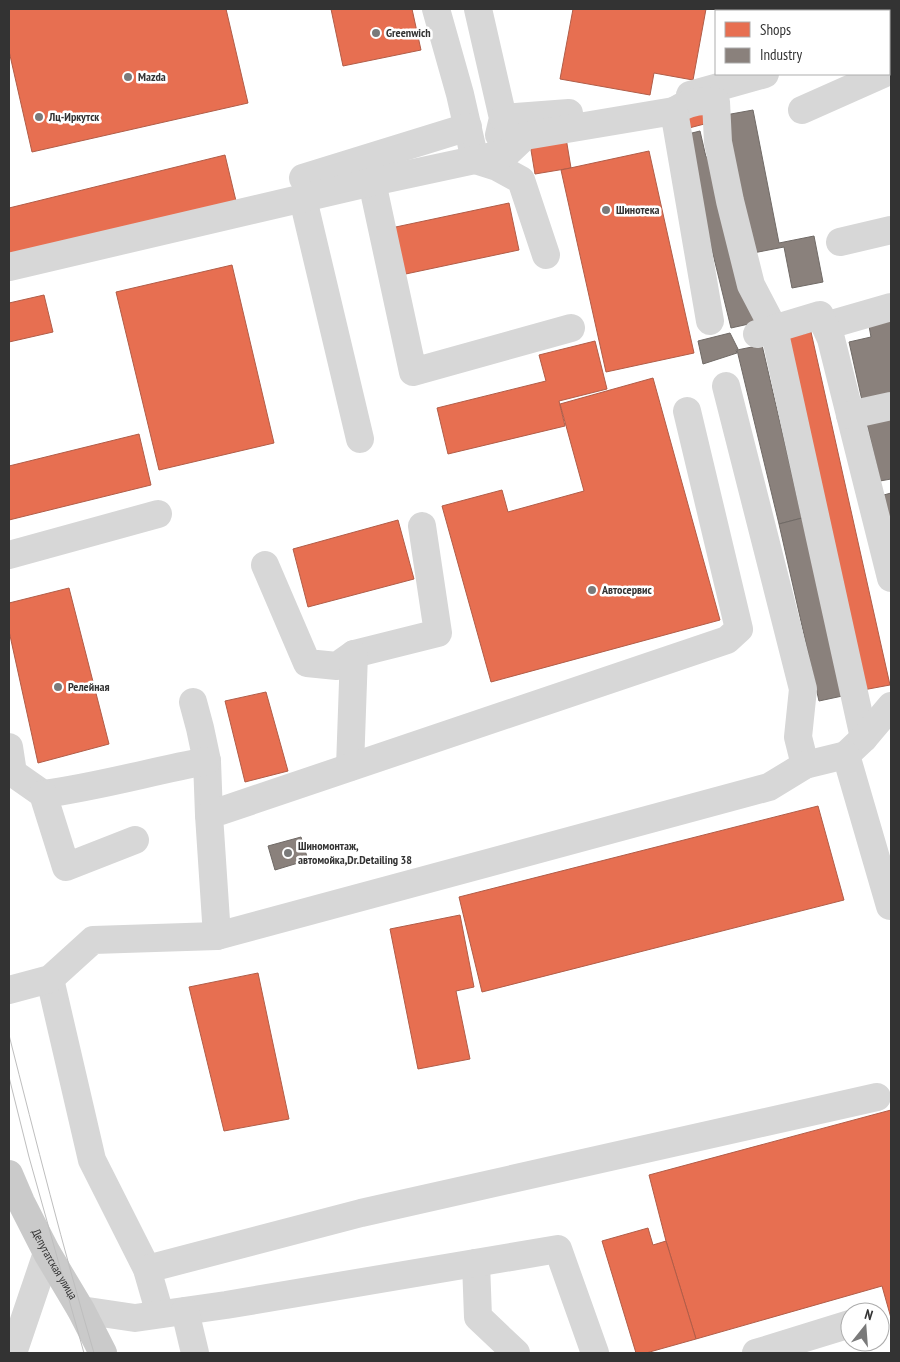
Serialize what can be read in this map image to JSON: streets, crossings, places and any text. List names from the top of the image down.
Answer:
{
  "streets": {
    "main road": ["Депутатская улица"]
  },
  "places": [
    "Greenwich",
    "Mazda",
    "Лц-Иркутск",
    "Шинотека",
    "Автосервис",
    "Релейная",
    "Шиномонтаж, автомойка,Dr.Detailing 38"
  ],
  "legend": ["Shops", "Industry"],
  "north": "top"
}
